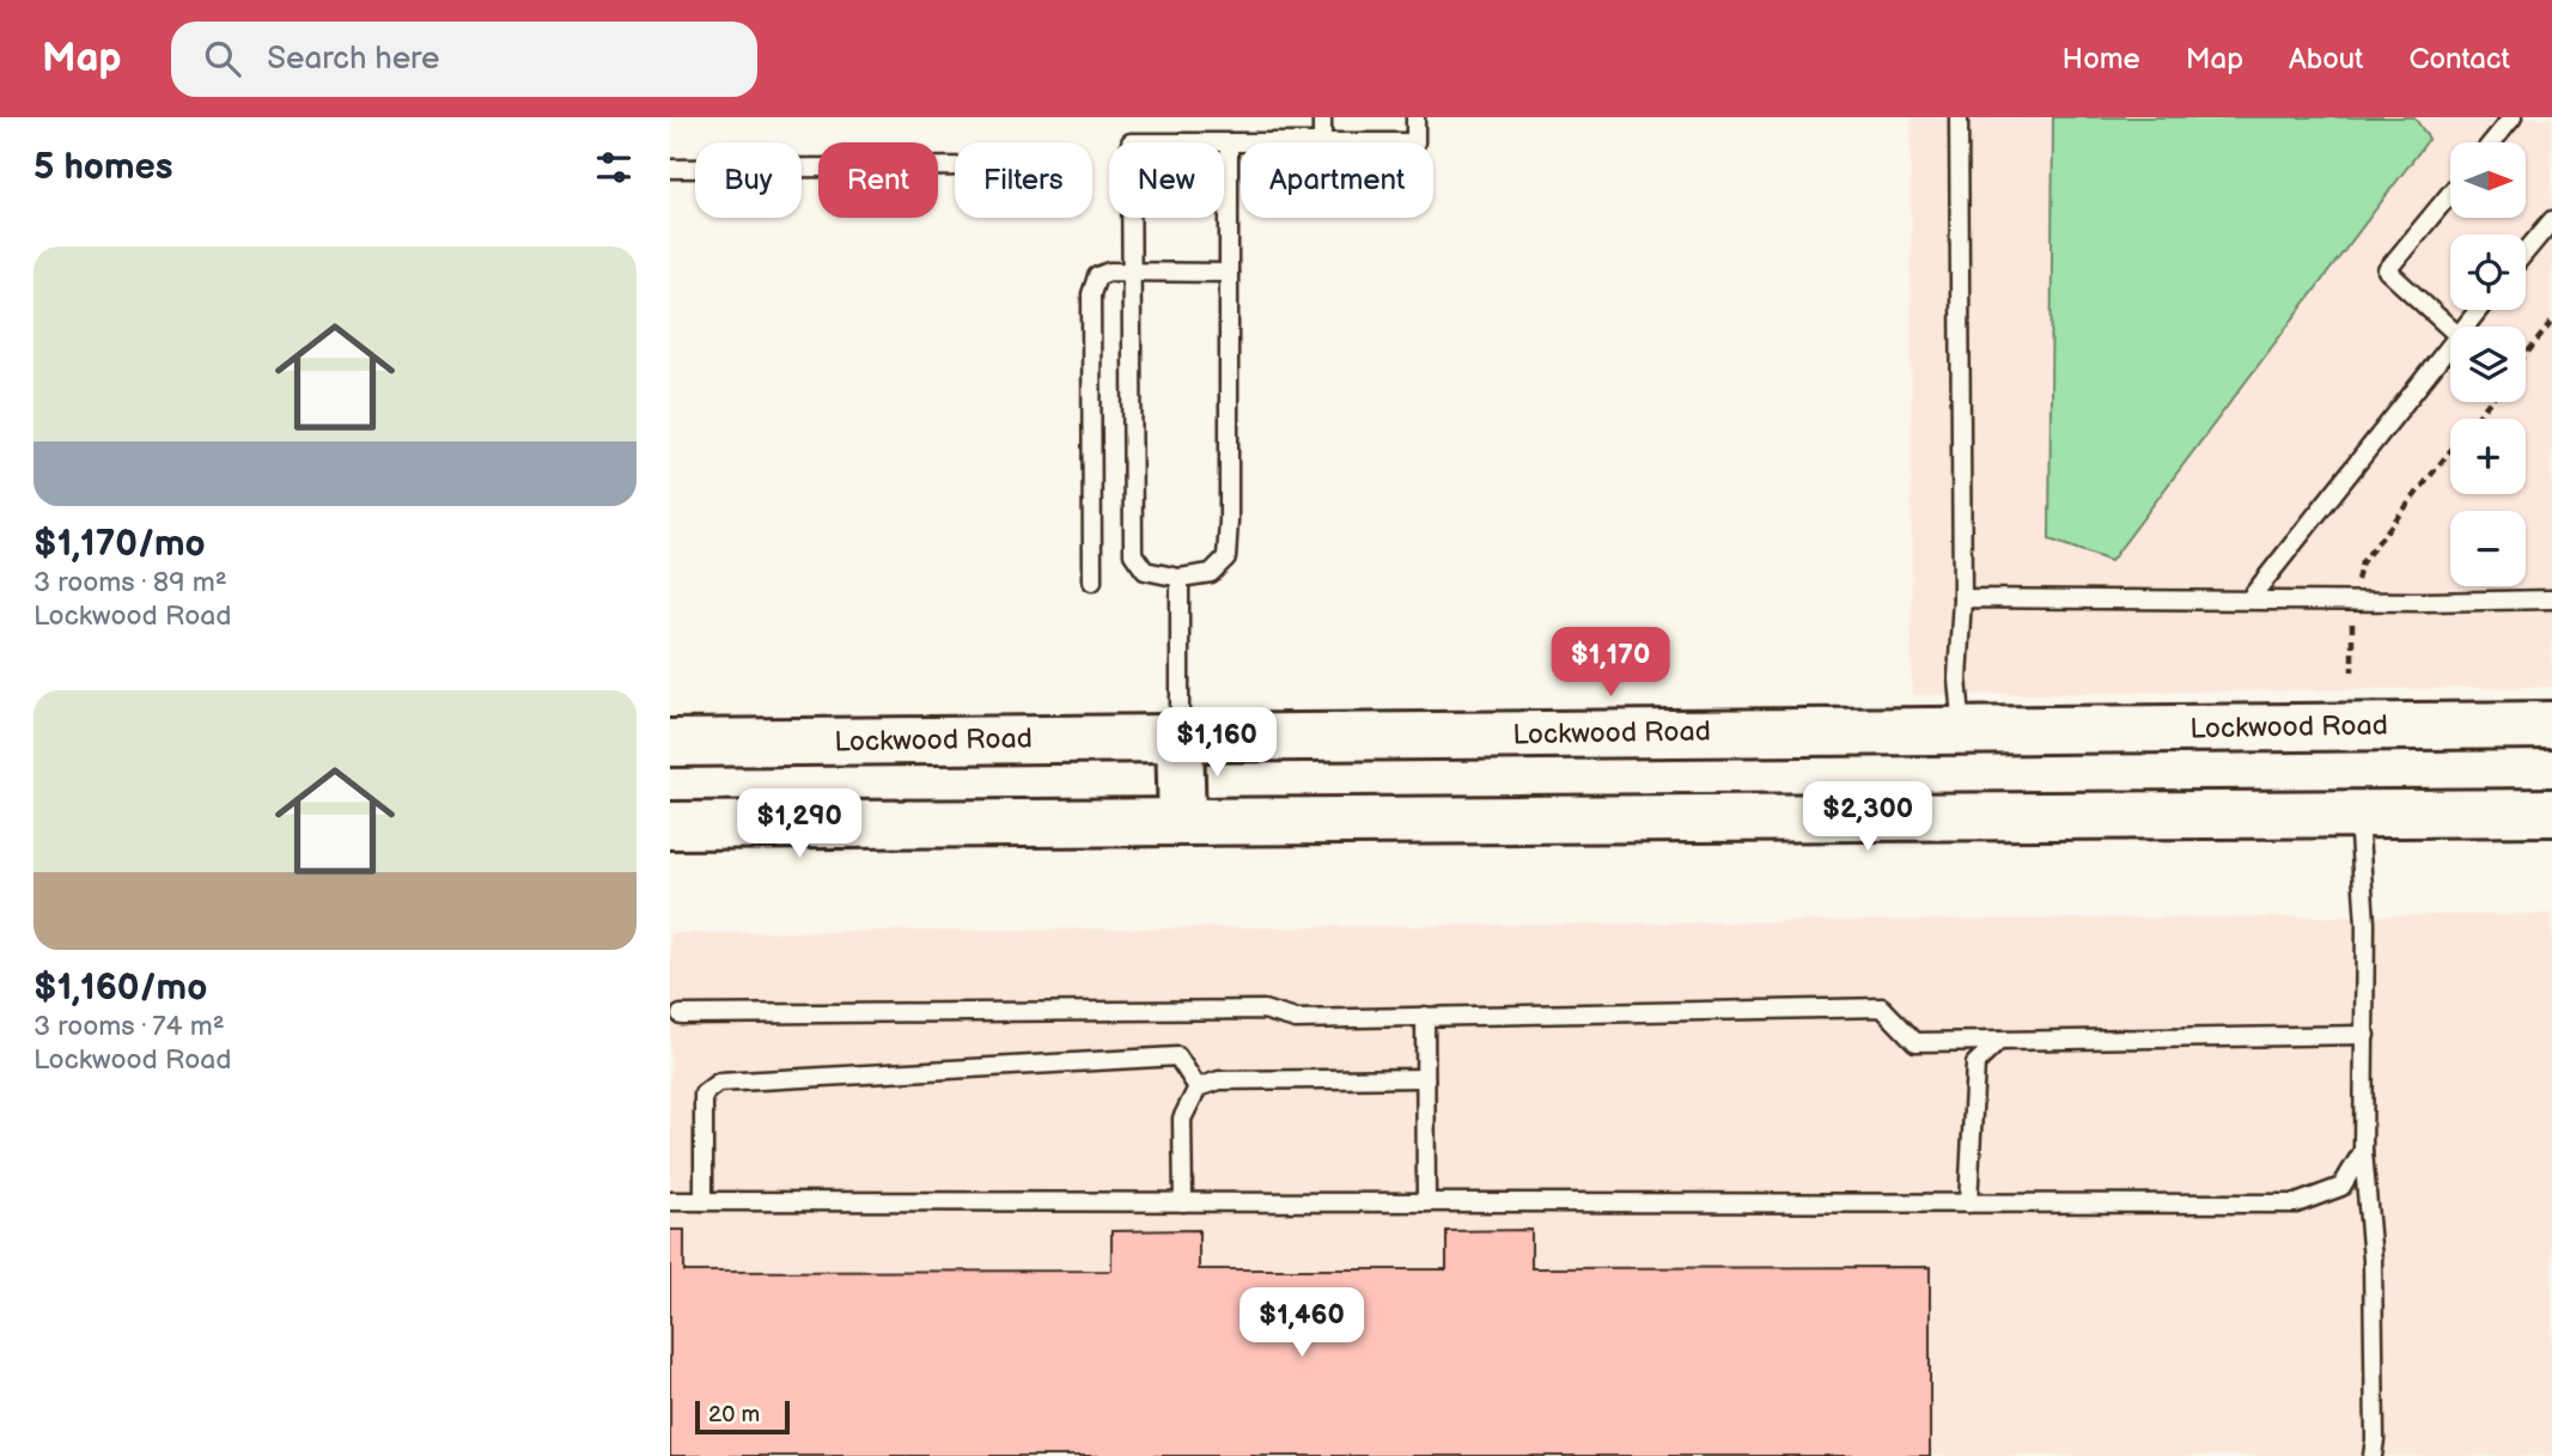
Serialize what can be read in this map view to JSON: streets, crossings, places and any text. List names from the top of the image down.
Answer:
{
  "streets": {
    "main road": ["Lockwood Road"]
  },
  "scale_bar": "20 m",
  "north": "right",
  "page": {
    "header": "Map",
    "search": "Search here",
    "nav": [
      "Home",
      "Map",
      "About",
      "Contact"
    ],
    "heading": "5 homes",
    "map_buttons": ["+", "−"],
    "chip": [
      "Buy",
      "Rent",
      "Filters",
      "New",
      "Apartment"
    ],
    "list": [
      {
        "name": "$1,170/mo",
        "note": "3 rooms · 89 m² · Lockwood Road"
      },
      {
        "name": "$1,160/mo",
        "note": "3 rooms · 74 m² · Lockwood Road"
      }
    ],
    "price": [
      "$1,170",
      "$1,160",
      "$2,300",
      "$1,290",
      "$1,460"
    ],
    "scale": "20 m"
  }
}
